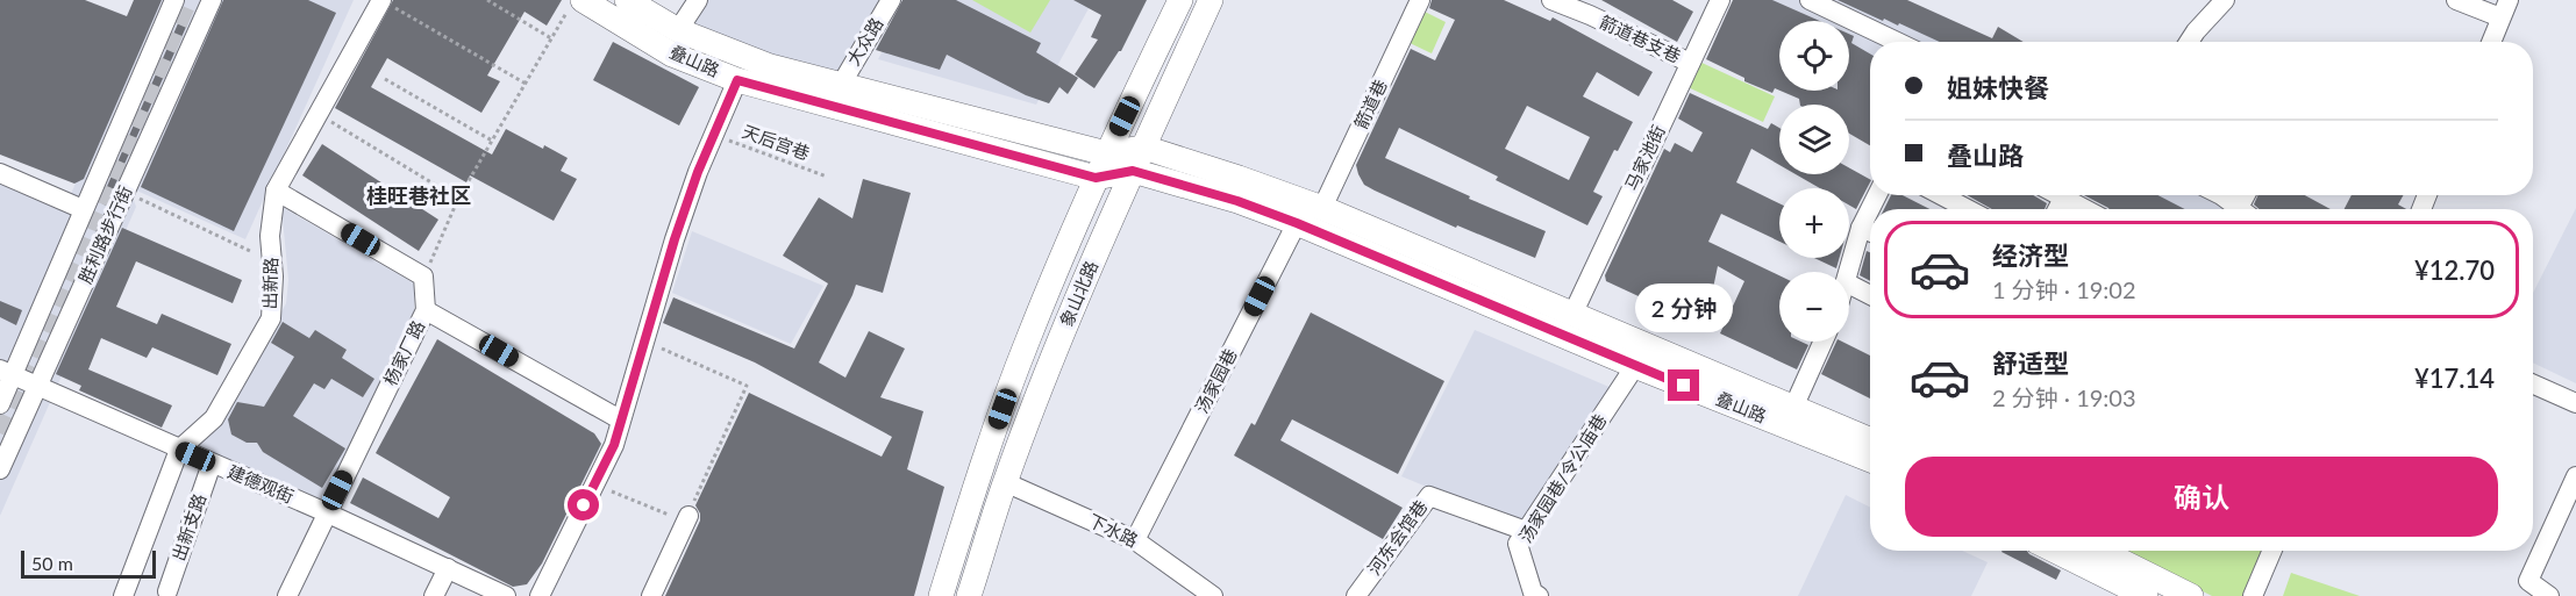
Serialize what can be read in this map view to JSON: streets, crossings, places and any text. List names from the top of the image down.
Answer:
{
  "streets": {
    "main road": ["叠山路", "象山北路"],
    "street": [
      "箭道巷支巷",
      "大众路",
      "箭道巷",
      "马家池街",
      "胜利路步行街",
      "出新路",
      "杨家厂路",
      "汤家园巷",
      "汤家园巷/令公庙巷",
      "建德观街",
      "出新支路",
      "下水路",
      "河东会馆巷"
    ],
    "path": ["天后宫巷"]
  },
  "crossings": [
    ["箭道巷支巷", "马家池街"],
    ["大众路", "叠山路"],
    ["叠山路", "箭道巷"],
    ["叠山路", "马家池街"],
    ["叠山路", "象山北路"],
    ["叠山路", "汤家园巷"],
    ["叠山路", "汤家园巷/令公庙巷"],
    ["胜利路步行街", "建德观街"],
    ["出新路", "建德观街"],
    ["象山北路", "下水路"],
    ["杨家厂路", "建德观街"],
    ["汤家园巷", "下水路"],
    ["汤家园巷/令公庙巷", "河东会馆巷"],
    ["建德观街", "出新支路"]
  ],
  "districts": ["桂旺巷社区"],
  "scale_bar": "50 m",
  "page": {
    "map_buttons": ["+", "−"],
    "banner": ["姐妹快餐", "叠山路"],
    "list": [
      {
        "name": "经济型",
        "note": "1 分钟 · 19:02",
        "value": "¥12.70"
      },
      {
        "name": "舒适型",
        "note": "2 分钟 · 19:03",
        "value": "¥17.14"
      }
    ],
    "bubble": "2 分钟",
    "buttons": "确认",
    "scale": "50 m"
  }
}
